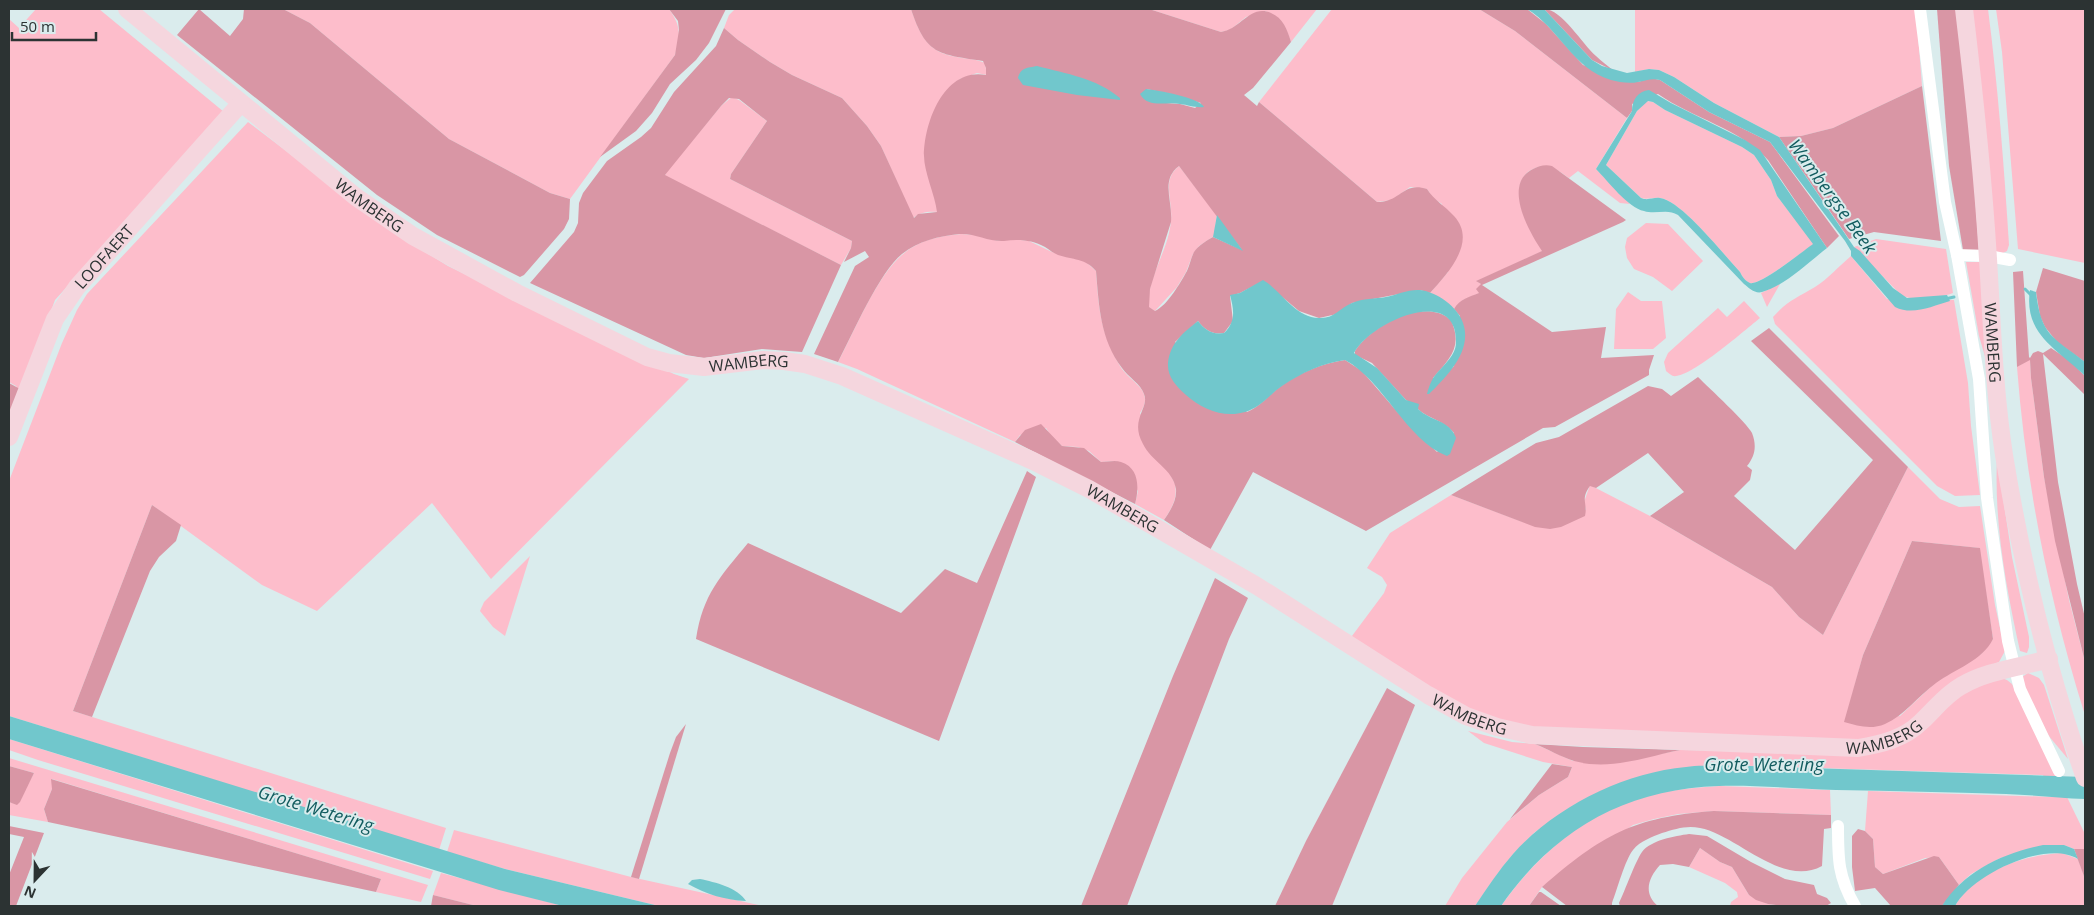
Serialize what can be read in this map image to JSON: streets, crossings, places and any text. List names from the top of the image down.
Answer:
{
  "streets": {
    "street": ["WAMBERG", "LOOFAERT"]
  },
  "crossings": [
    ["WAMBERG", "LOOFAERT"]
  ],
  "water": ["Wambergse Beek", "Grote Wetering"],
  "scale_bar": "50 m",
  "north": "bottom"
}
